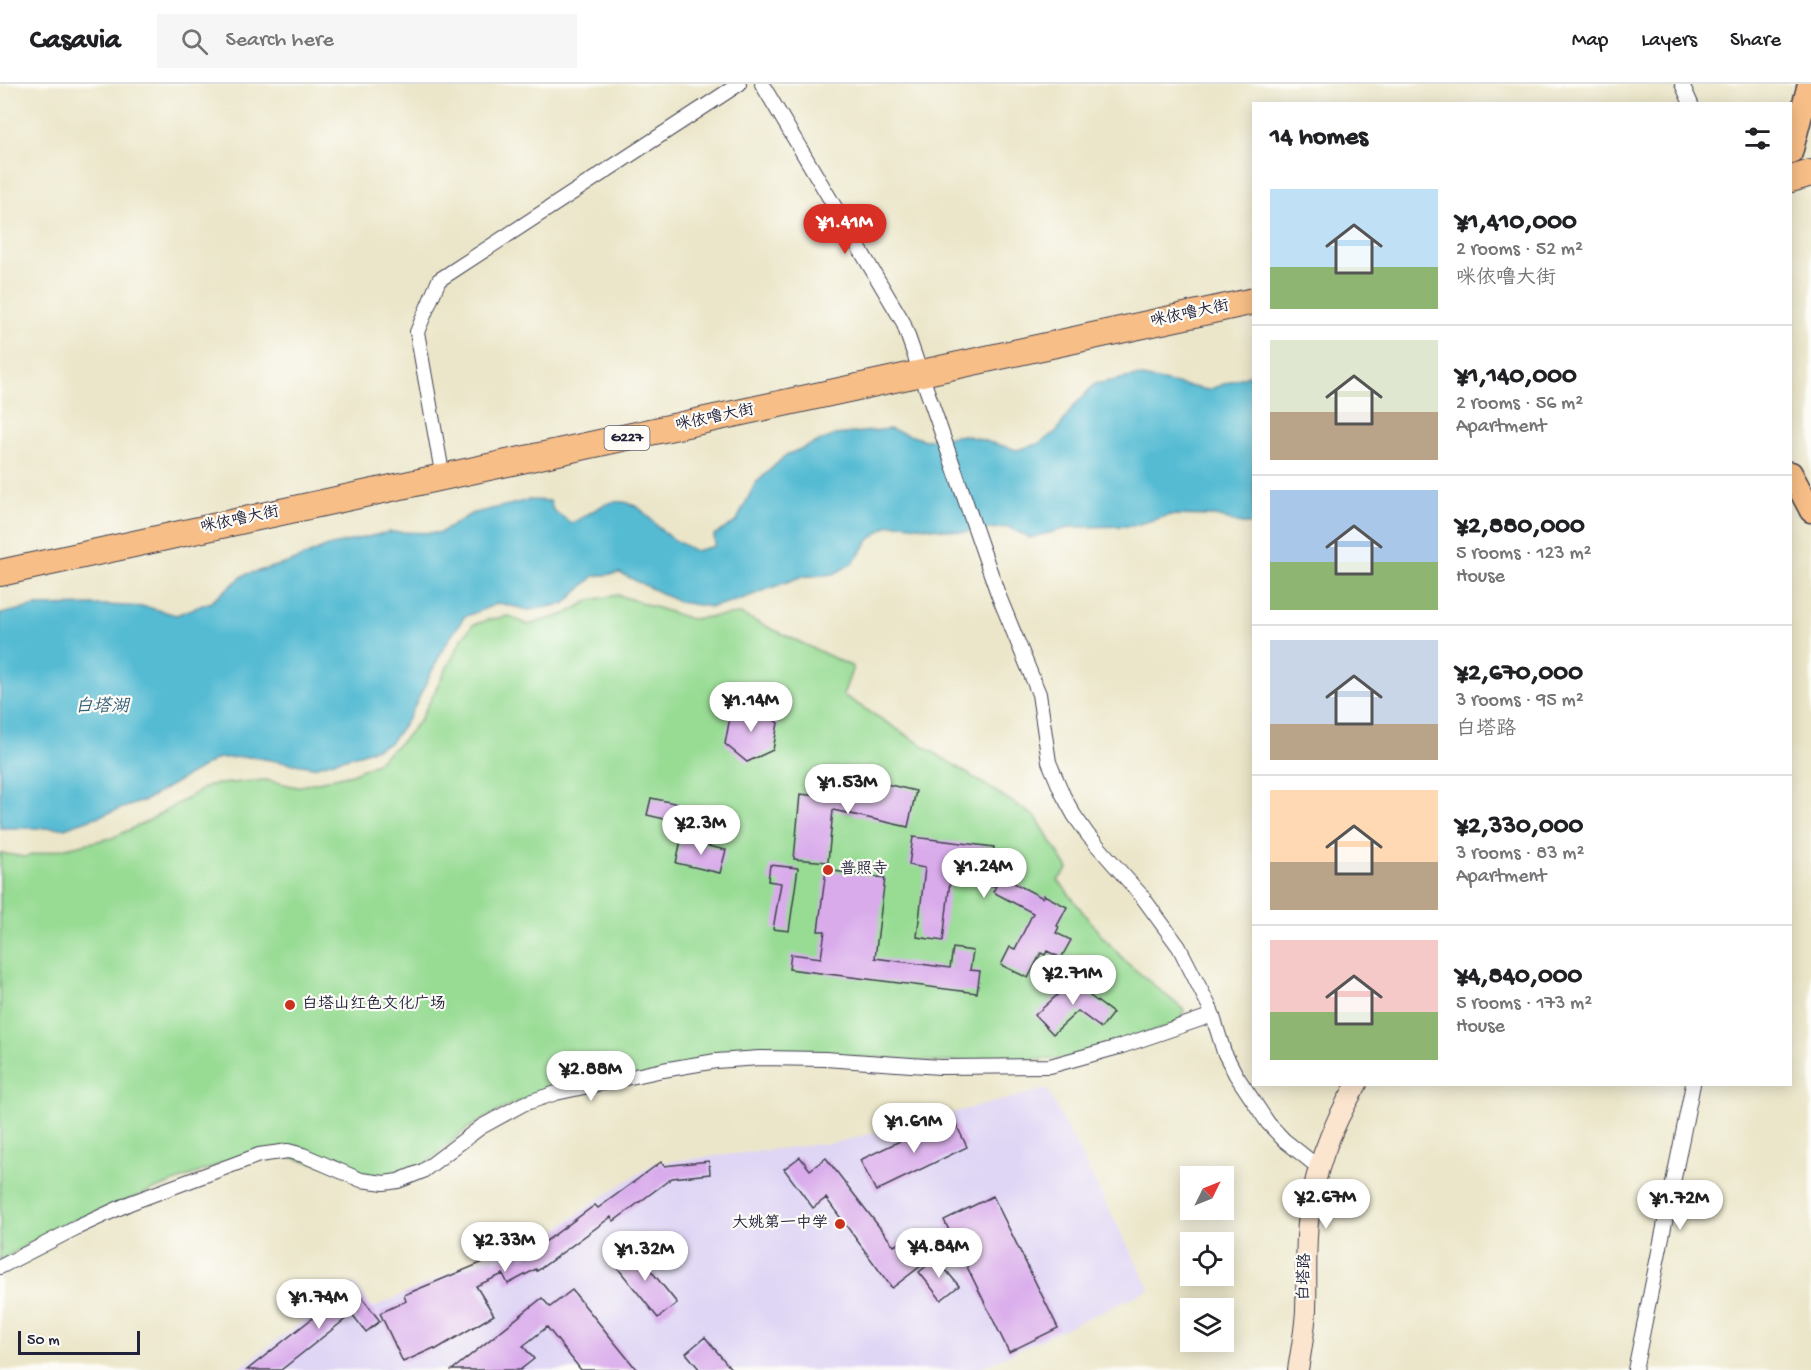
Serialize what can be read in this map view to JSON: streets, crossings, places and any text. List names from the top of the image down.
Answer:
{
  "streets": {
    "highway": ["咪依噜大街", "G227"],
    "street": ["白塔路"]
  },
  "water": ["白塔湖"],
  "places": ["普照寺", "白塔山红色文化广场", "大姚第一中学"],
  "scale_bar": "50 m",
  "north": "top right",
  "page": {
    "header": "Casavia",
    "search": "Search here",
    "nav": ["Map", "Layers", "Share"],
    "heading": "14 homes",
    "list": [
      {
        "name": "¥1,410,000",
        "note": "2 rooms · 52 m² · 咪依噜大街"
      },
      {
        "name": "¥1,140,000",
        "note": "2 rooms · 56 m² · Apartment"
      },
      {
        "name": "¥2,880,000",
        "note": "5 rooms · 123 m² · House"
      },
      {
        "name": "¥2,670,000",
        "note": "3 rooms · 95 m² · 白塔路"
      },
      {
        "name": "¥2,330,000",
        "note": "3 rooms · 83 m² · Apartment"
      },
      {
        "name": "¥4,840,000",
        "note": "5 rooms · 173 m² · House"
      }
    ],
    "price": [
      "¥1.41M",
      "¥1.14M",
      "¥1.53M",
      "¥2.3M",
      "¥1.24M",
      "¥2.71M",
      "¥2.88M",
      "¥1.61M",
      "¥2.67M",
      "¥1.72M",
      "¥2.33M",
      "¥4.84M",
      "¥1.32M",
      "¥1.74M"
    ],
    "scale": "50 m"
  }
}
